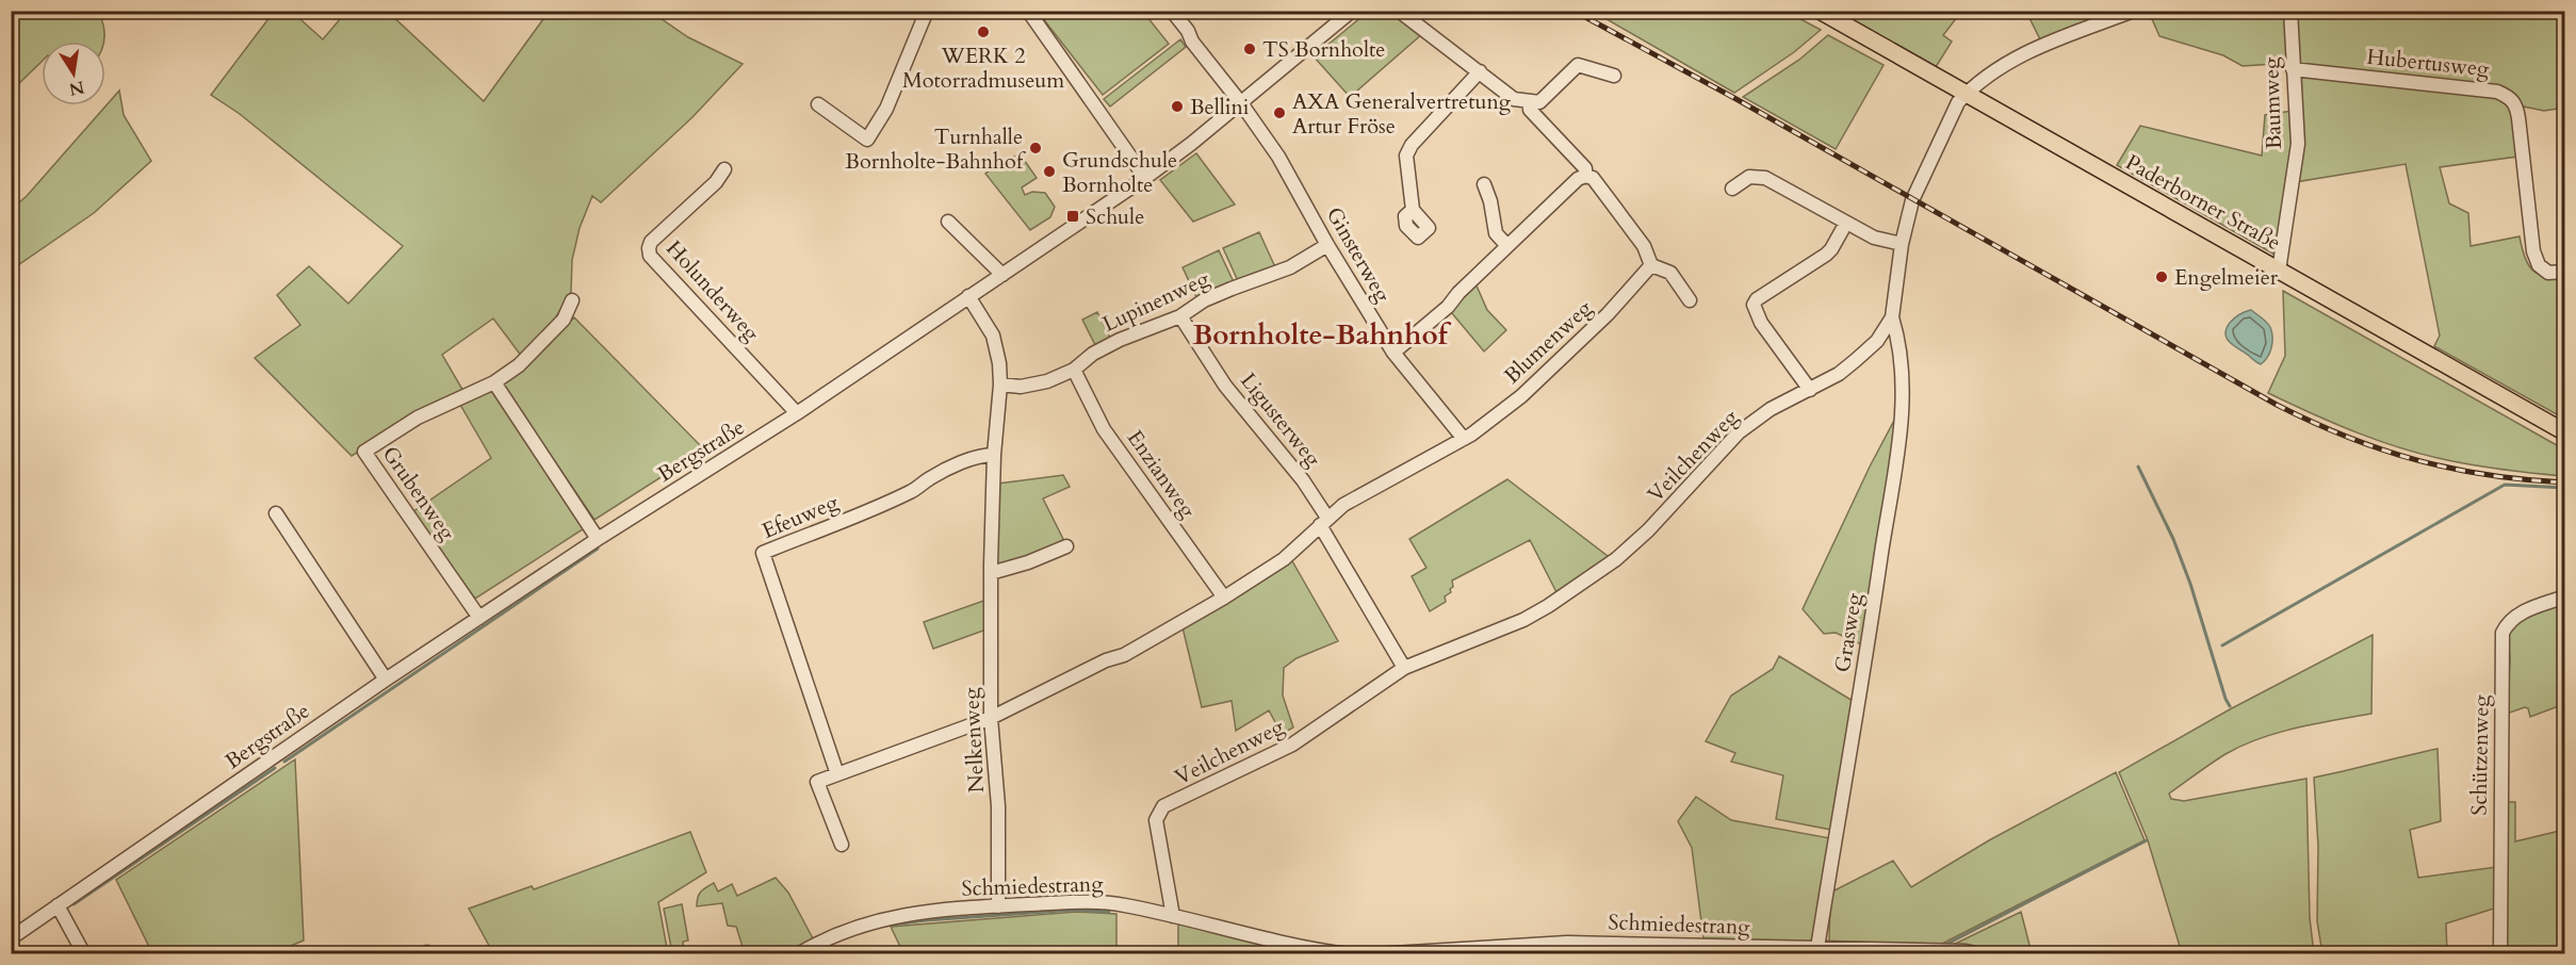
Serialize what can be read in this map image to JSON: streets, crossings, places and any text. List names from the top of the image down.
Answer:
{
  "streets": {
    "main road": ["Paderborner Straße"],
    "street": [
      "Hubertusweg",
      "Baumweg",
      "Ginsterweg",
      "Holunderweg",
      "Lupinenweg",
      "Blumenweg",
      "Ligusterweg",
      "Bergstraße",
      "Veilchenweg",
      "Enzianweg",
      "Grubenweg",
      "Efeuweg",
      "Grasweg",
      "Nelkenweg",
      "Schützenweg",
      "Schmiedestrang"
    ]
  },
  "crossings": [
    ["Hubertusweg", "Baumweg"],
    ["Baumweg", "Paderborner Straße"],
    ["Paderborner Straße", "Veilchenweg"],
    ["Ginsterweg", "Lupinenweg"],
    ["Ginsterweg", "Blumenweg"],
    ["Ginsterweg", "Bergstraße"],
    ["Holunderweg", "Bergstraße"],
    ["Lupinenweg", "Ligusterweg"],
    ["Lupinenweg", "Enzianweg"],
    ["Lupinenweg", "Nelkenweg"],
    ["Bergstraße", "Grubenweg"],
    ["Bergstraße", "Nelkenweg"],
    ["Veilchenweg", "Grasweg"],
    ["Veilchenweg", "Schmiedestrang"],
    ["Efeuweg", "Nelkenweg"],
    ["Grasweg", "Schmiedestrang"],
    ["Nelkenweg", "Schmiedestrang"]
  ],
  "districts": ["Bornholte-Bahnhof"],
  "places": {
    "other": [
      "WERK 2 Motorradmuseum",
      "TS Bornholte",
      "Bellini",
      "AXA Generalvertretung Artur Fröse",
      "Turnhalle Bornholte-Bahnhof",
      "Grundschule Bornholte",
      "Engelmeier"
    ],
    "transit": ["Schule"]
  },
  "north": "bottom"
}
